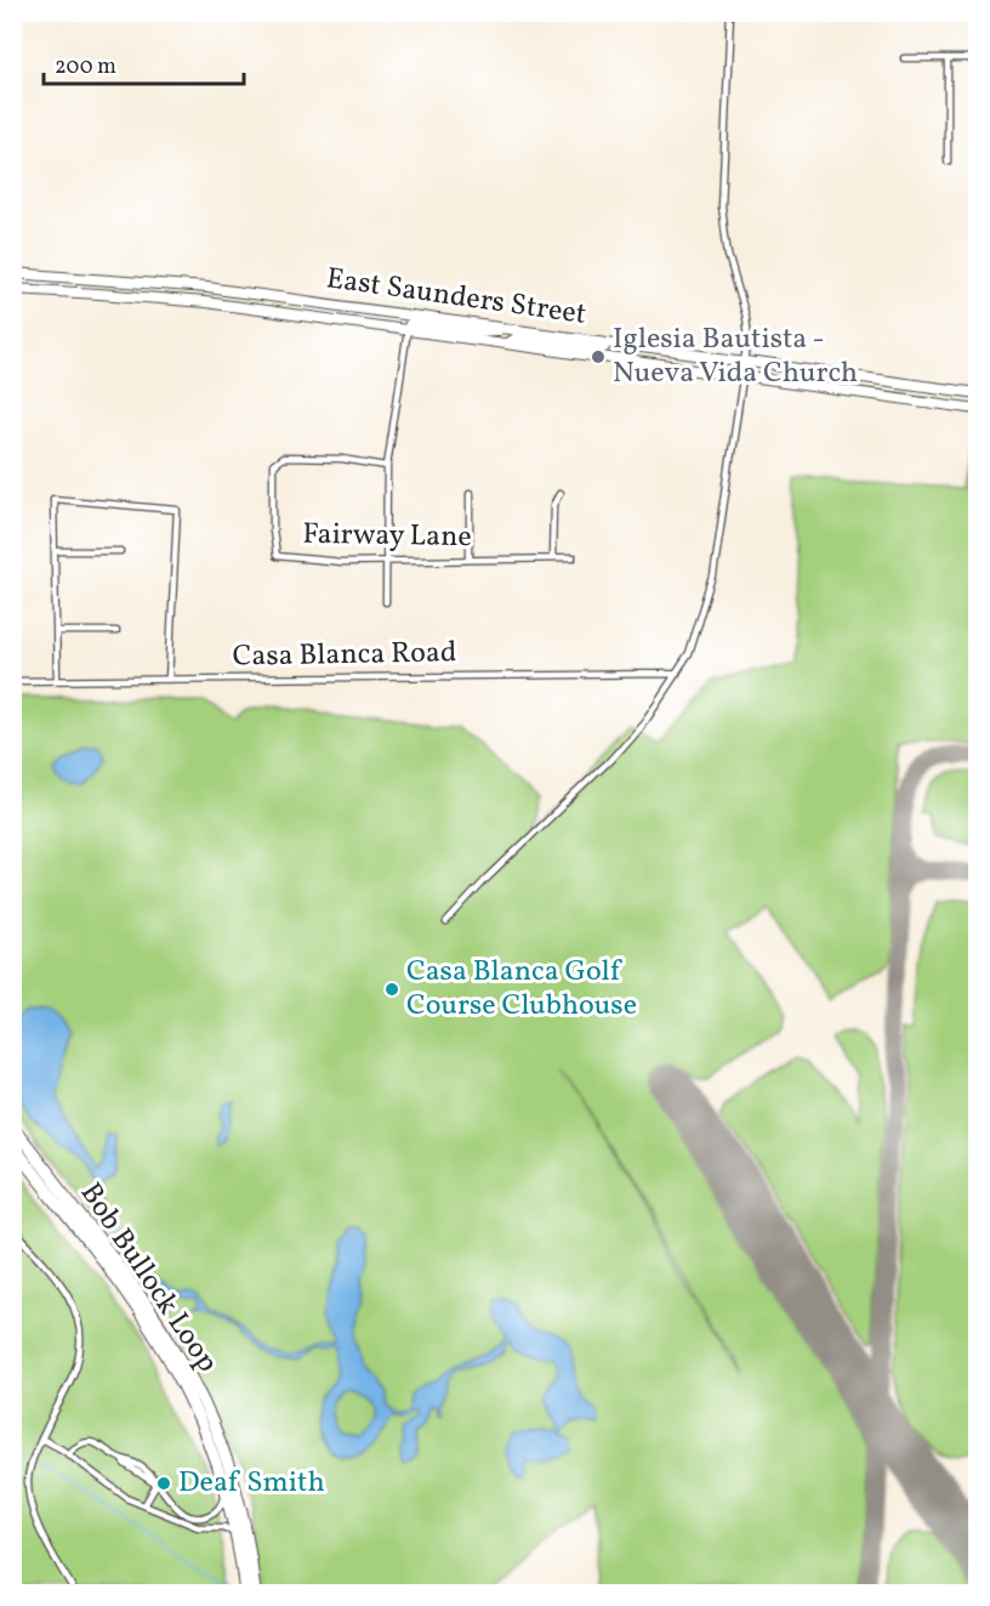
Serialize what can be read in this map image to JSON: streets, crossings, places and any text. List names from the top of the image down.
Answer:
{
  "streets": {
    "highway": ["Bob Bullock Loop"],
    "main road": ["East Saunders Street"],
    "street": ["Fairway Lane", "Casa Blanca Road"]
  },
  "places": ["Iglesia Bautista - Nueva Vida Church", "Casa Blanca Golf Course Clubhouse", "Deaf Smith"],
  "scale_bar": "200 m"
}
